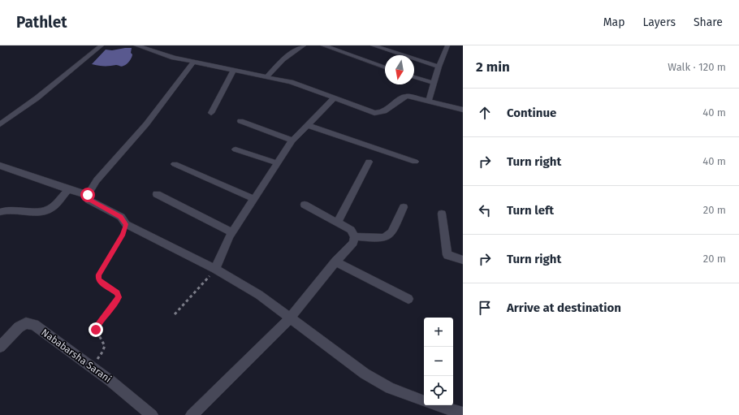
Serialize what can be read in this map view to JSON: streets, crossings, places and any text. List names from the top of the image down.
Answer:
{
  "streets": {
    "street": ["Nababarsha Sarani"]
  },
  "north": "bottom",
  "page": {
    "header": "Pathlet",
    "nav": ["Map", "Layers", "Share"],
    "heading": ["2 min", "Walk · 120 m"],
    "list": [
      ["Continue", "40 m"],
      ["Turn right", "40 m"],
      ["Turn left", "20 m"],
      ["Turn right", "20 m"],
      "Arrive at destination"
    ],
    "map_buttons": ["+", "−"]
  }
}
